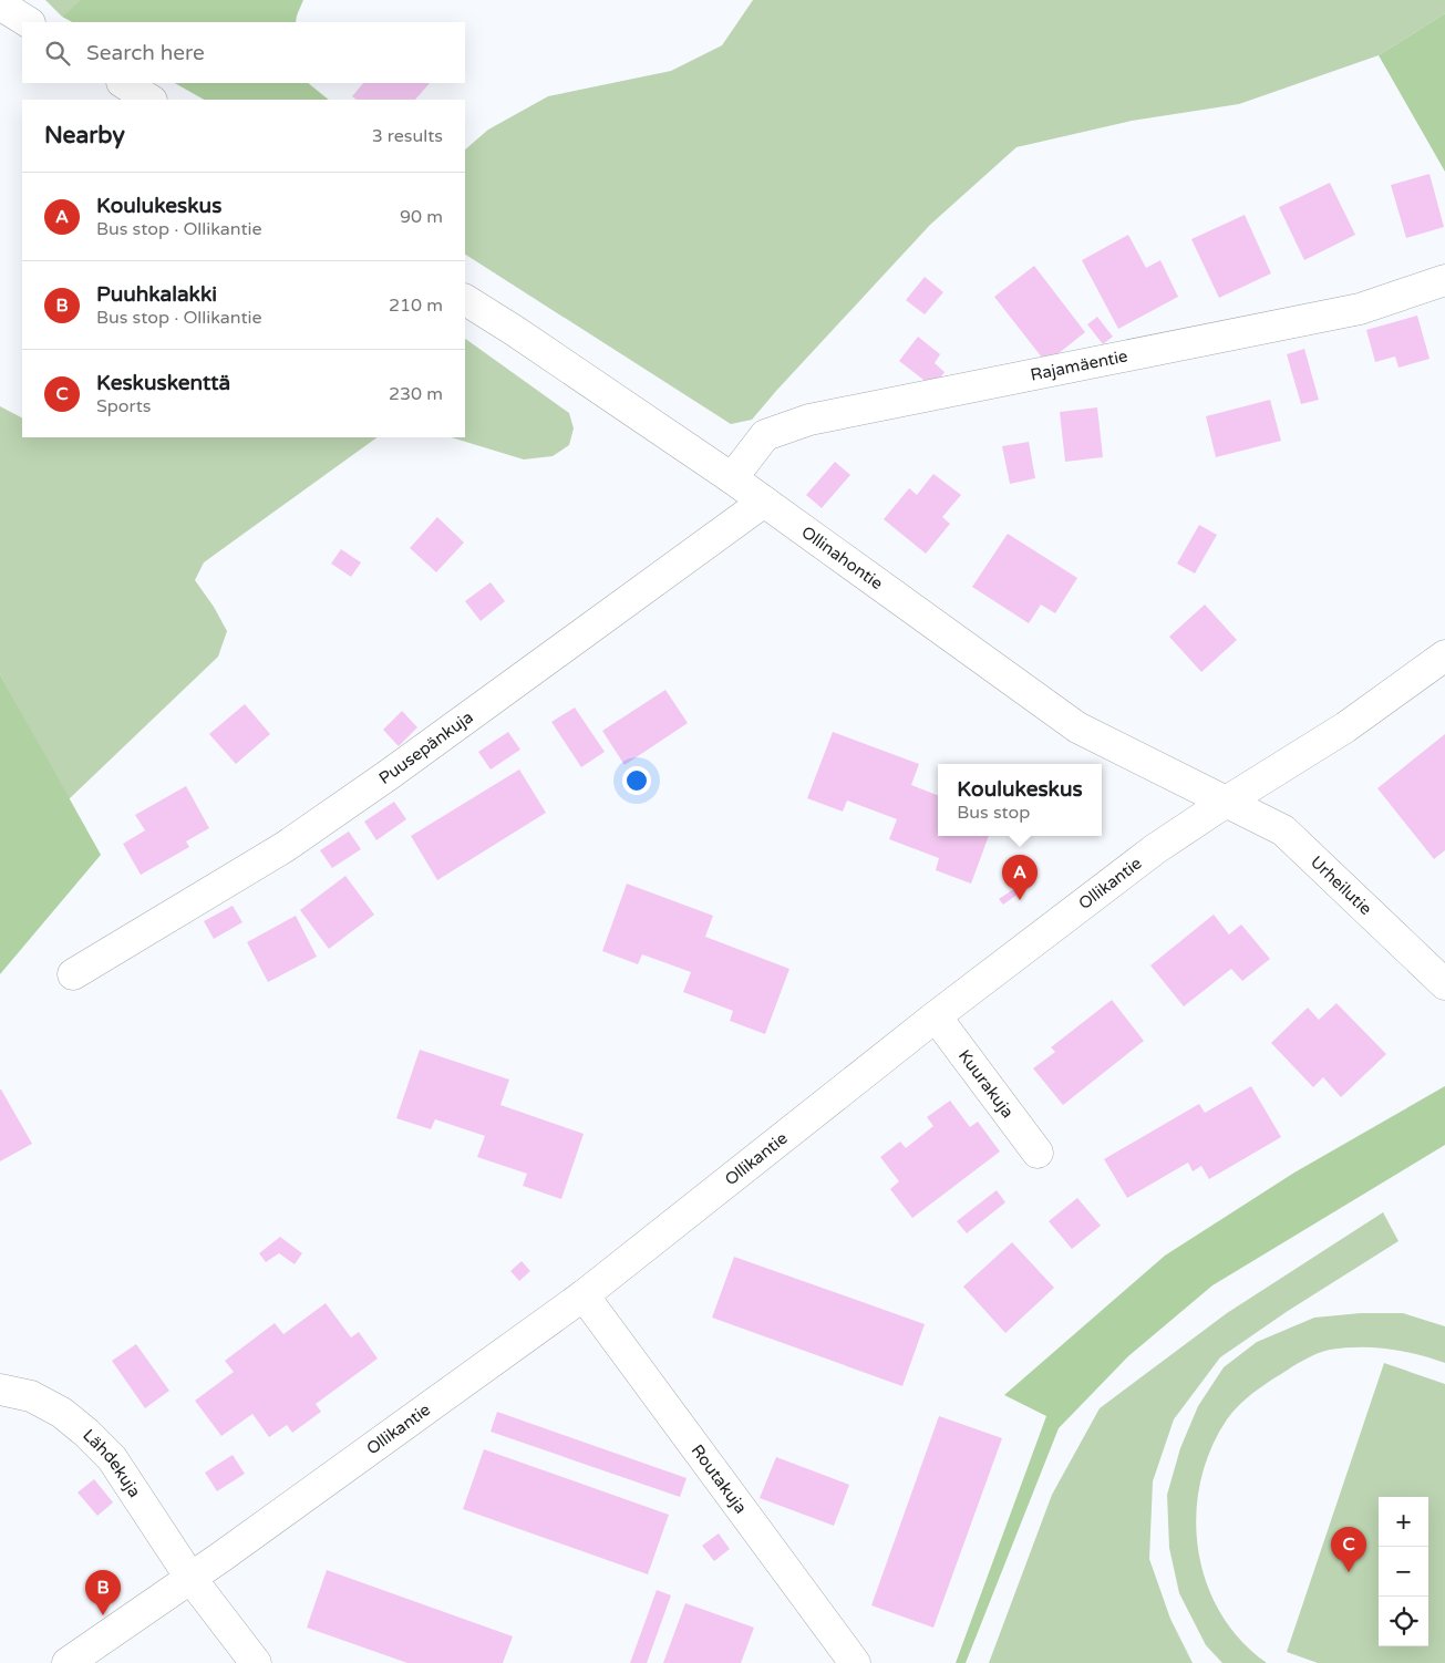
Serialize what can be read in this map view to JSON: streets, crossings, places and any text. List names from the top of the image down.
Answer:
{
  "streets": {
    "street": [
      "Rajamäentie",
      "Ollinahontie",
      "Puusepänkuja",
      "Ollikantie",
      "Urheilutie",
      "Kuurakuja",
      "Lähdekuja",
      "Routakuja"
    ]
  },
  "crossings": [
    ["Rajamäentie", "Ollinahontie"],
    ["Ollinahontie", "Puusepänkuja"],
    ["Ollinahontie", "Ollikantie"],
    ["Ollinahontie", "Urheilutie"],
    ["Ollikantie", "Urheilutie"],
    ["Ollikantie", "Kuurakuja"],
    ["Ollikantie", "Lähdekuja"],
    ["Ollikantie", "Routakuja"]
  ],
  "page": {
    "search": "Search here",
    "heading": ["Nearby", "3 results"],
    "list": [
      {
        "mark": "A",
        "name": "Koulukeskus",
        "note": "Bus stop · Ollikantie",
        "value": "90 m"
      },
      {
        "mark": "B",
        "name": "Puuhkalakki",
        "note": "Bus stop · Ollikantie",
        "value": "210 m"
      },
      {
        "mark": "C",
        "name": "Keskuskenttä",
        "note": "Sports",
        "value": "230 m"
      }
    ],
    "popup": ["Koulukeskus", "Bus stop"],
    "pins": ["A", "C", "B"],
    "map_buttons": ["+", "−"]
  }
}
